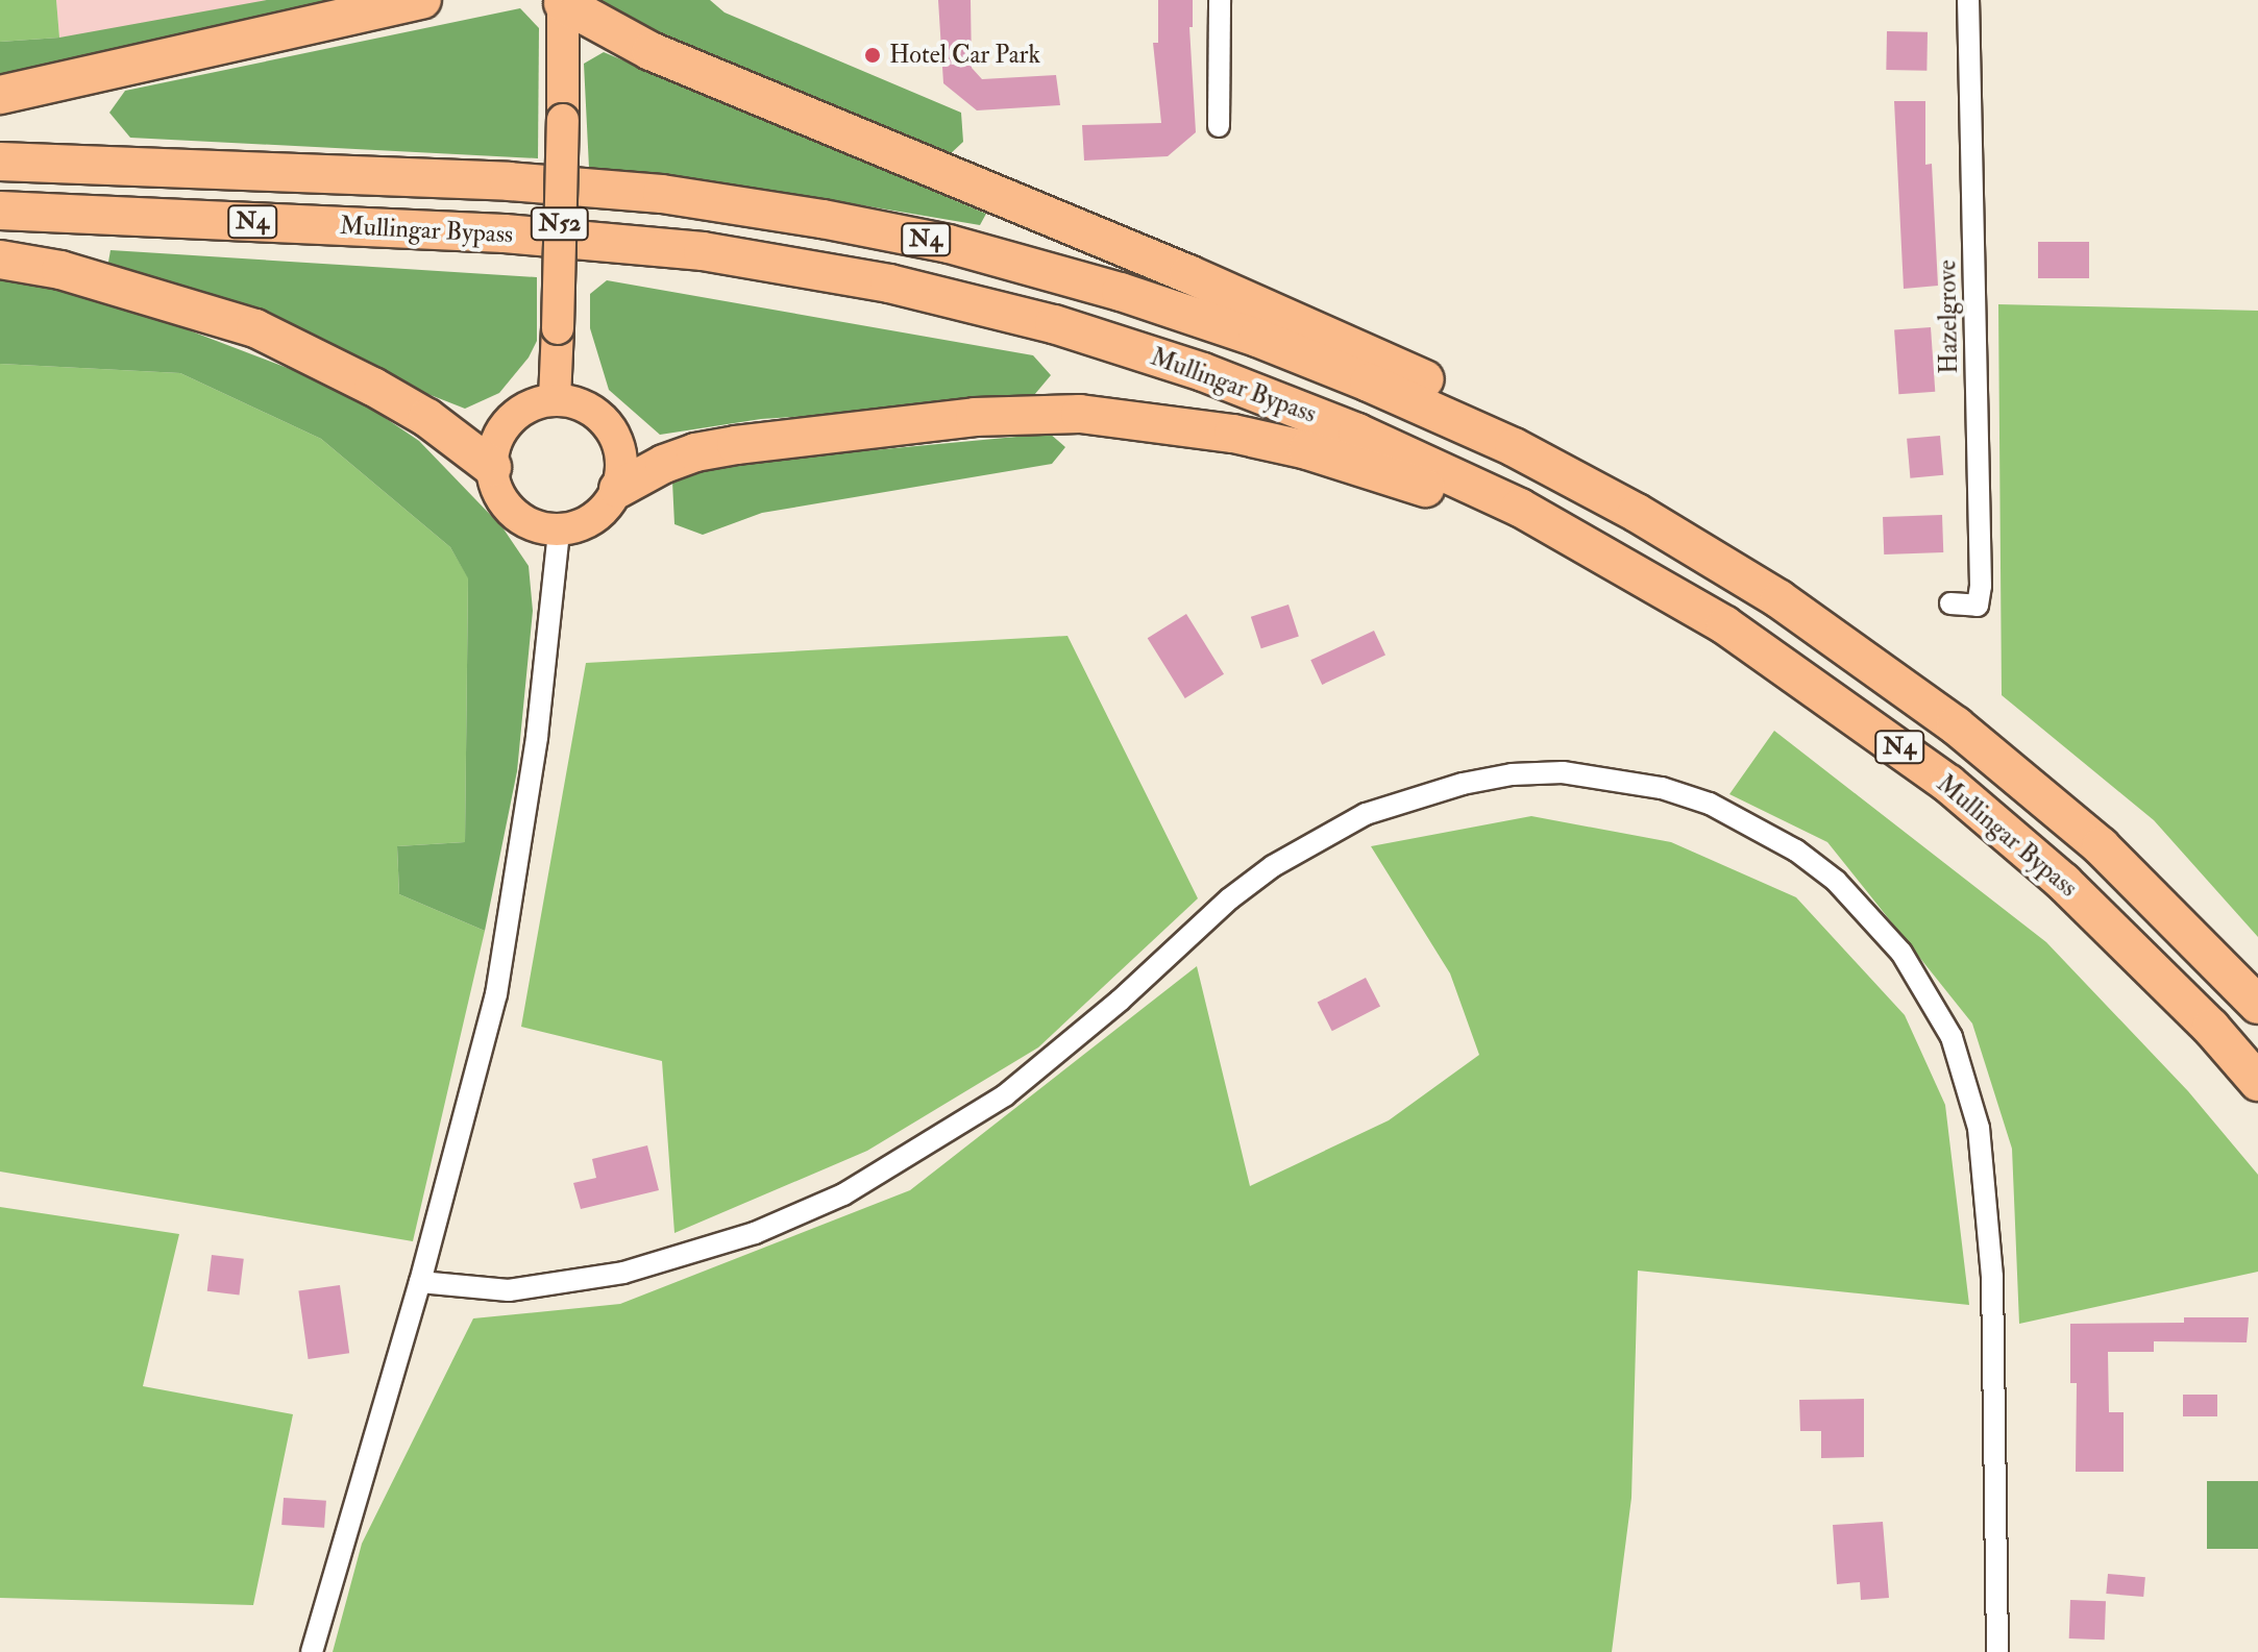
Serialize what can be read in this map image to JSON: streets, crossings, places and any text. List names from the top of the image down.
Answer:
{
  "streets": {
    "highway": ["N4", "Mullingar Bypass"],
    "main road": ["N52"],
    "street": ["Hazelgrove"]
  },
  "crossings": [
    ["N4", "N52"],
    ["N4", "Mullingar Bypass"]
  ],
  "places": ["Hotel Car Park"]
}
